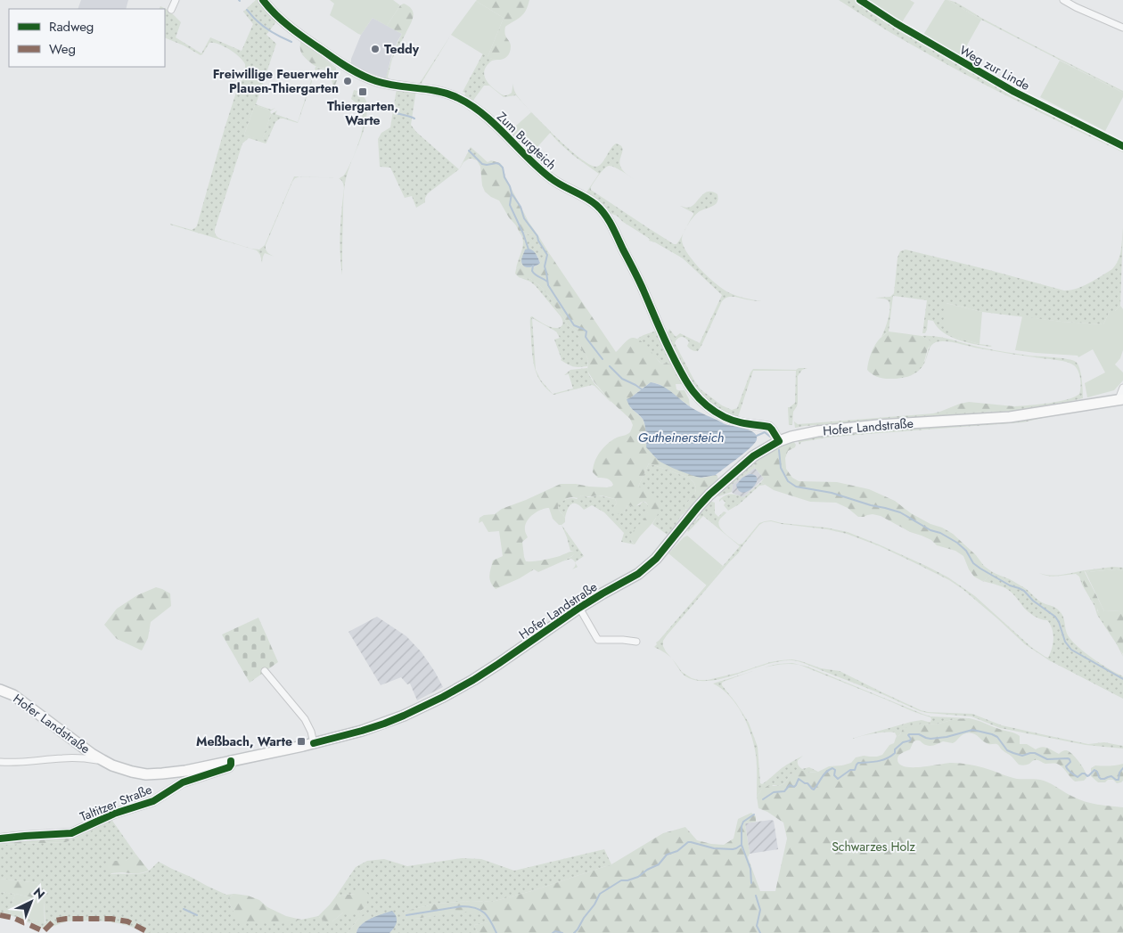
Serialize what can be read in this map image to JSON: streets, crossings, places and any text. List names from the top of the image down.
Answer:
{
  "streets": {
    "main road": ["Hofer Landstraße"],
    "street": ["Weg zur Linde", "Zum Burgteich", "Taltitzer Straße"]
  },
  "crossings": [
    ["Zum Burgteich", "Hofer Landstraße"],
    ["Hofer Landstraße", "Taltitzer Straße"]
  ],
  "water": ["Gutheinersteich"],
  "parks": ["Schwarzes Holz"],
  "places": {
    "other": ["Teddy", "Freiwillige Feuerwehr Plauen-Thiergarten"],
    "transit": ["Thiergarten, Warte", "Meßbach, Warte"]
  },
  "legend": ["Radweg", "Weg"],
  "north": "top right"
}
